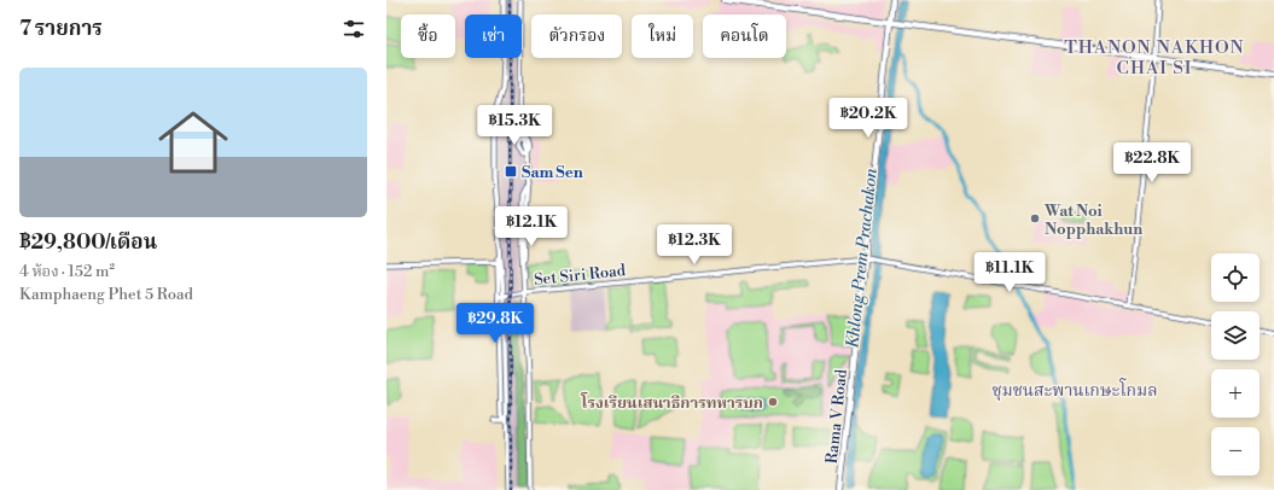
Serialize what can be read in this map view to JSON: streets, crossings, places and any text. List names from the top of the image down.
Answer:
{
  "streets": {
    "main road": ["Rama V Road"],
    "street": ["Set Siri Road"]
  },
  "crossings": [
    ["Set Siri Road", "Rama V Road"]
  ],
  "districts": ["THANON NAKHON CHAI SI", "ชุมชนสะพานเกษะโกมล"],
  "water": ["Khlong Prem Prachakon"],
  "places": {
    "transit": ["Sam Sen"],
    "other": ["Wat Noi Nopphakhun", "โรงเรียนเสนาธิการทหารบก"]
  },
  "page": {
    "heading": "7 รายการ",
    "chip": [
      "ซื้อ",
      "เช่า",
      "ตัวกรอง",
      "ใหม่",
      "คอนโด"
    ],
    "list": [
      {
        "name": "฿29,800/เดือน",
        "note": "4 ห้อง · 152 m² · Kamphaeng Phet 5 Road"
      }
    ],
    "price": [
      "฿20.2K",
      "฿15.3K",
      "฿22.8K",
      "฿12.1K",
      "฿12.3K",
      "฿11.1K",
      "฿29.8K"
    ],
    "map_buttons": ["+", "−"]
  }
}
